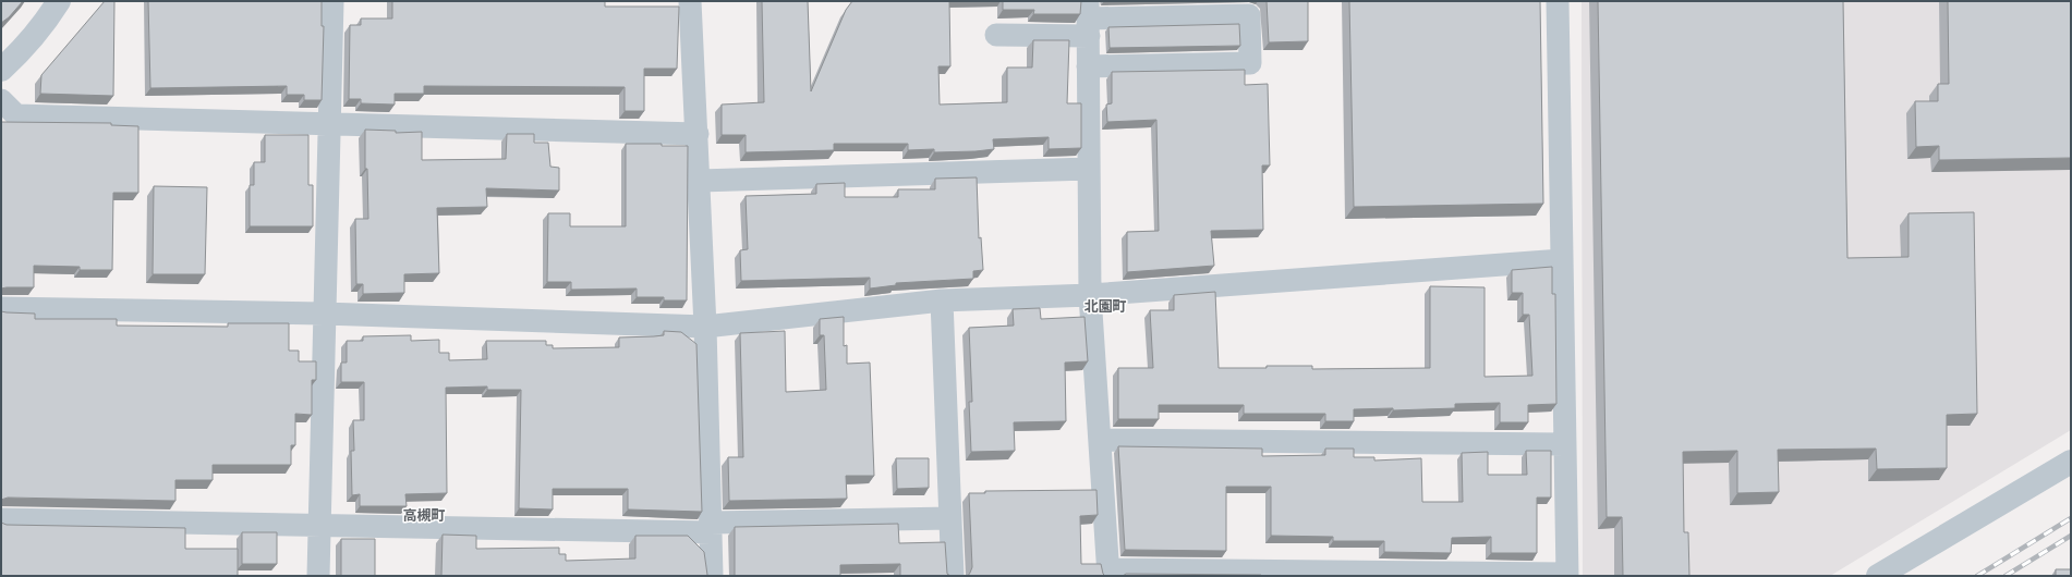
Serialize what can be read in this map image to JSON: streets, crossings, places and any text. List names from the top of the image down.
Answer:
{
  "districts": ["北園町", "高槻町"]
}
